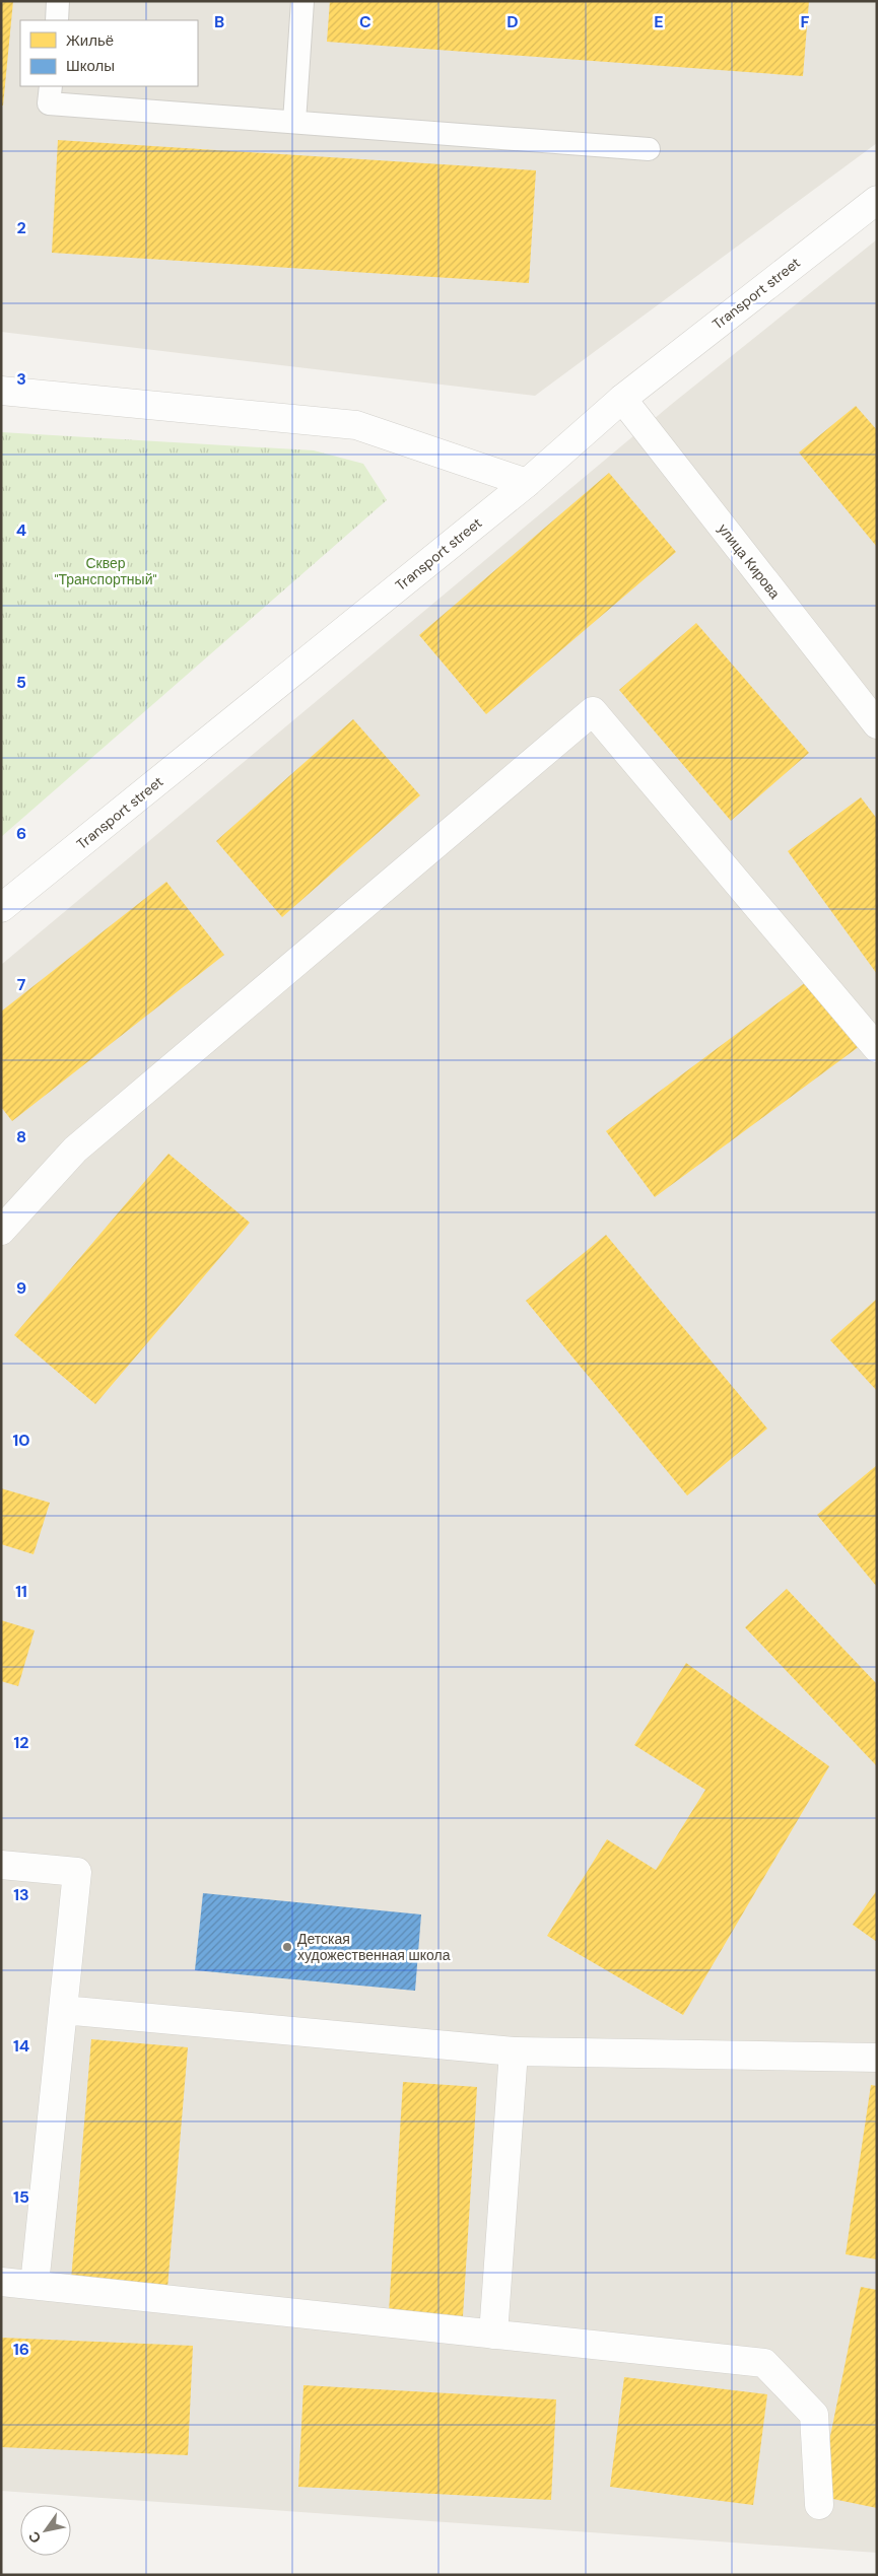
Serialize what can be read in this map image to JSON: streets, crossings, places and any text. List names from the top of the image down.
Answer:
{
  "streets": {
    "street": ["Transport street", "улица Кирова"]
  },
  "crossings": [
    ["Transport street", "улица Кирова"]
  ],
  "parks": ["Сквер \"Транспортный\""],
  "places": ["Детская художественная школа"],
  "legend": ["Жильё", "Школы"],
  "north": "bottom left",
  "grid": {
    "columns": [
      "B",
      "C",
      "D",
      "E",
      "F"
    ],
    "rows": [
      "2",
      "3",
      "4",
      "5",
      "6",
      "7",
      "8",
      "9",
      "10",
      "11",
      "12",
      "13",
      "14",
      "15",
      "16"
    ]
  }
}
